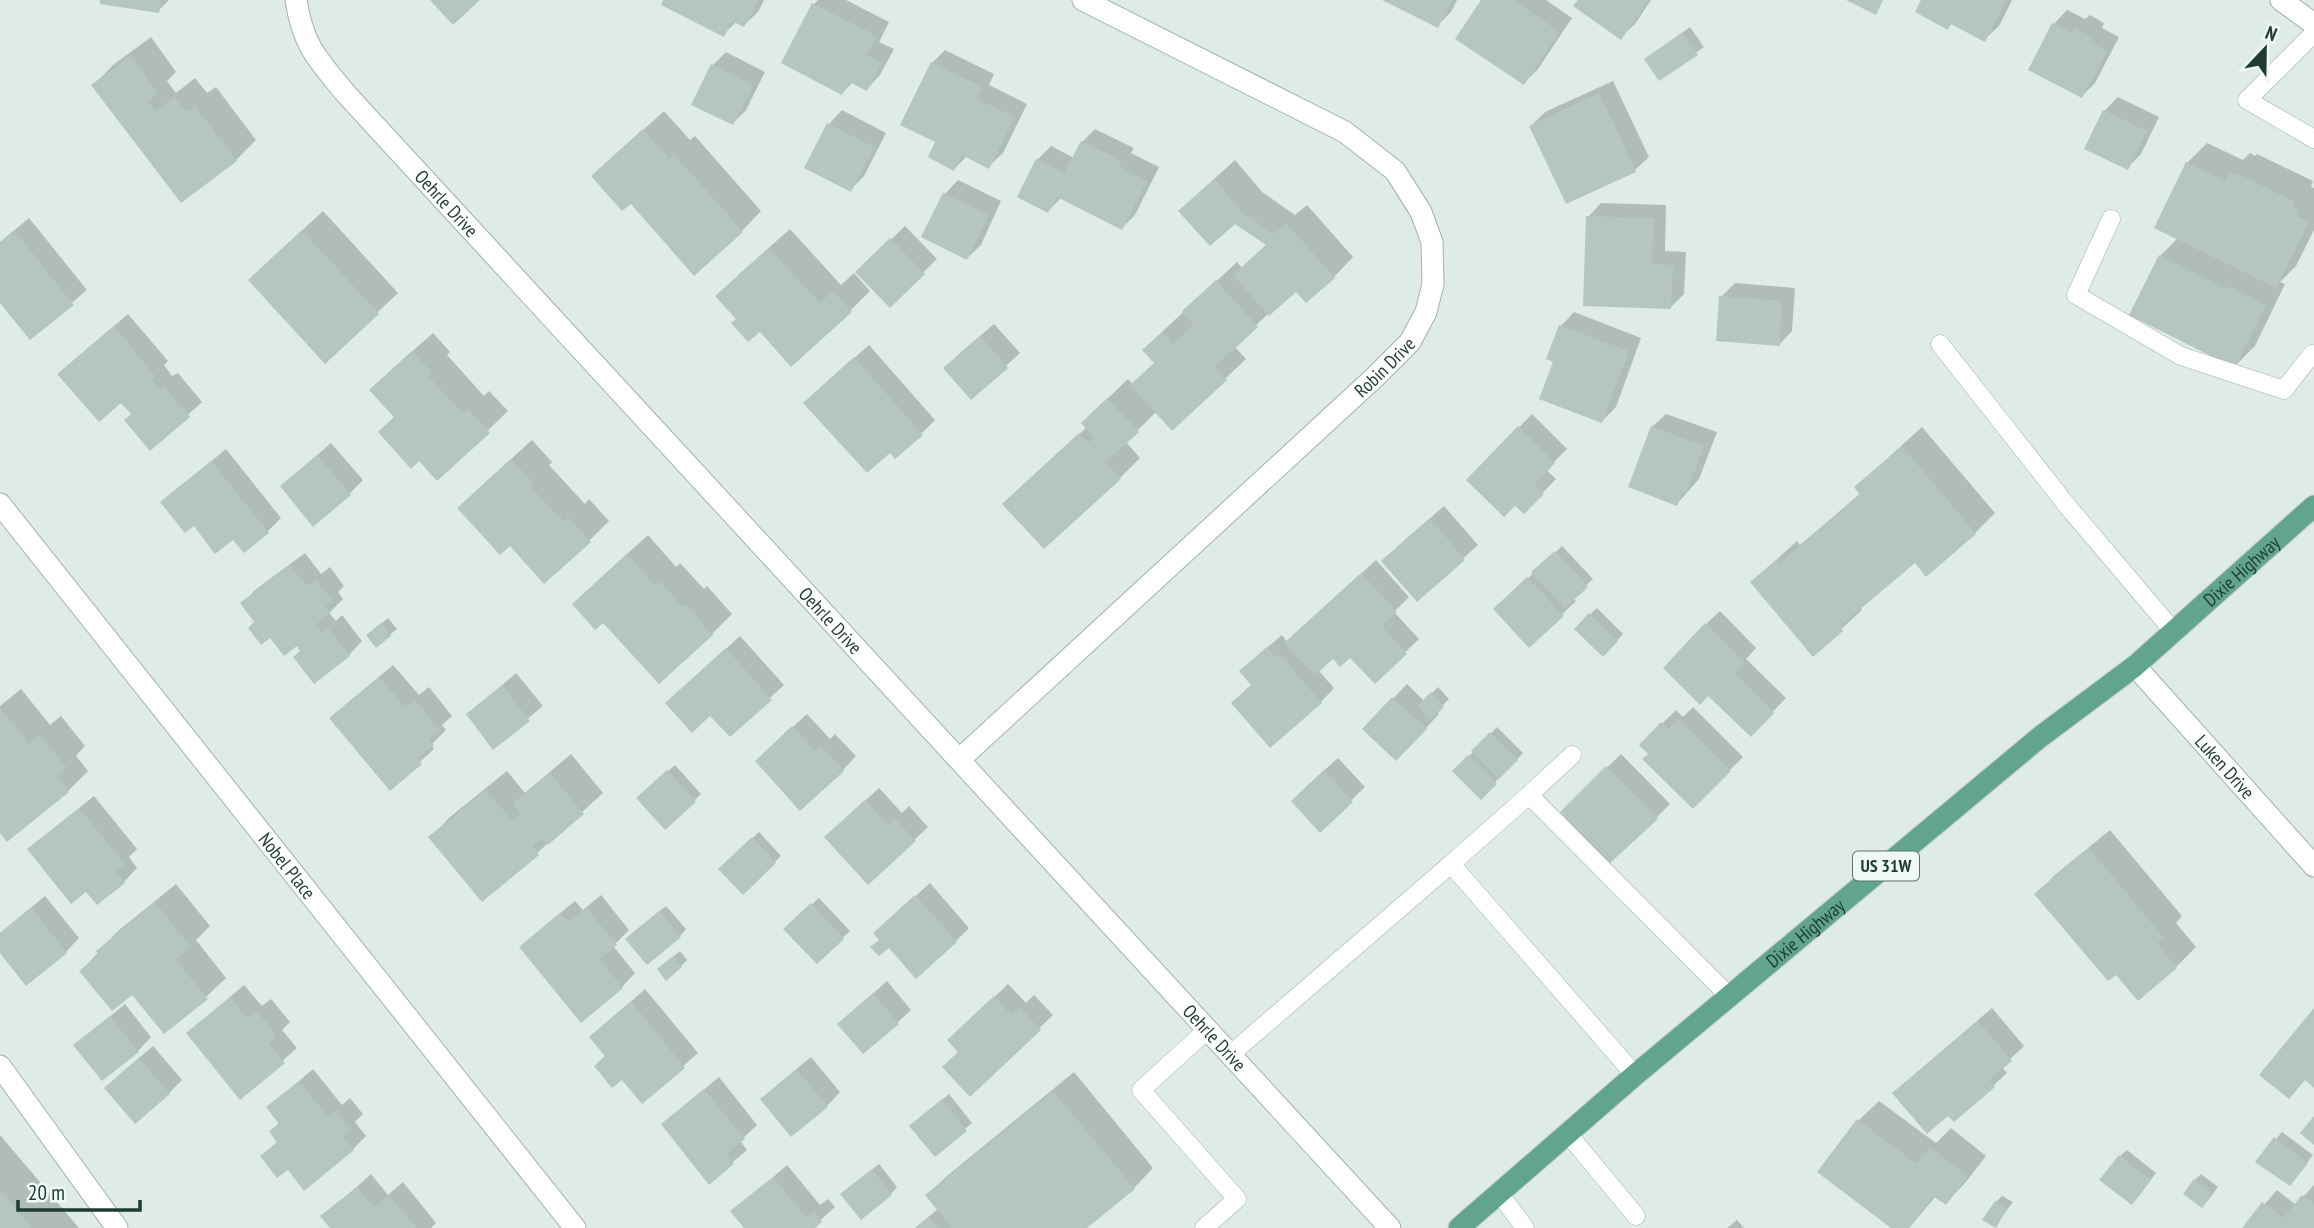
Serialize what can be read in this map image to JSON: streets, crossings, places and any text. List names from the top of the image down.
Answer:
{
  "streets": {
    "main road": ["Dixie Highway", "US 31W"],
    "street": [
      "Oehrle Drive",
      "Robin Drive",
      "Luken Drive",
      "Nobel Place"
    ]
  },
  "crossings": [
    ["Oehrle Drive", "Robin Drive"],
    ["Dixie Highway", "Luken Drive"]
  ],
  "scale_bar": "20 m",
  "north": "top"
}
